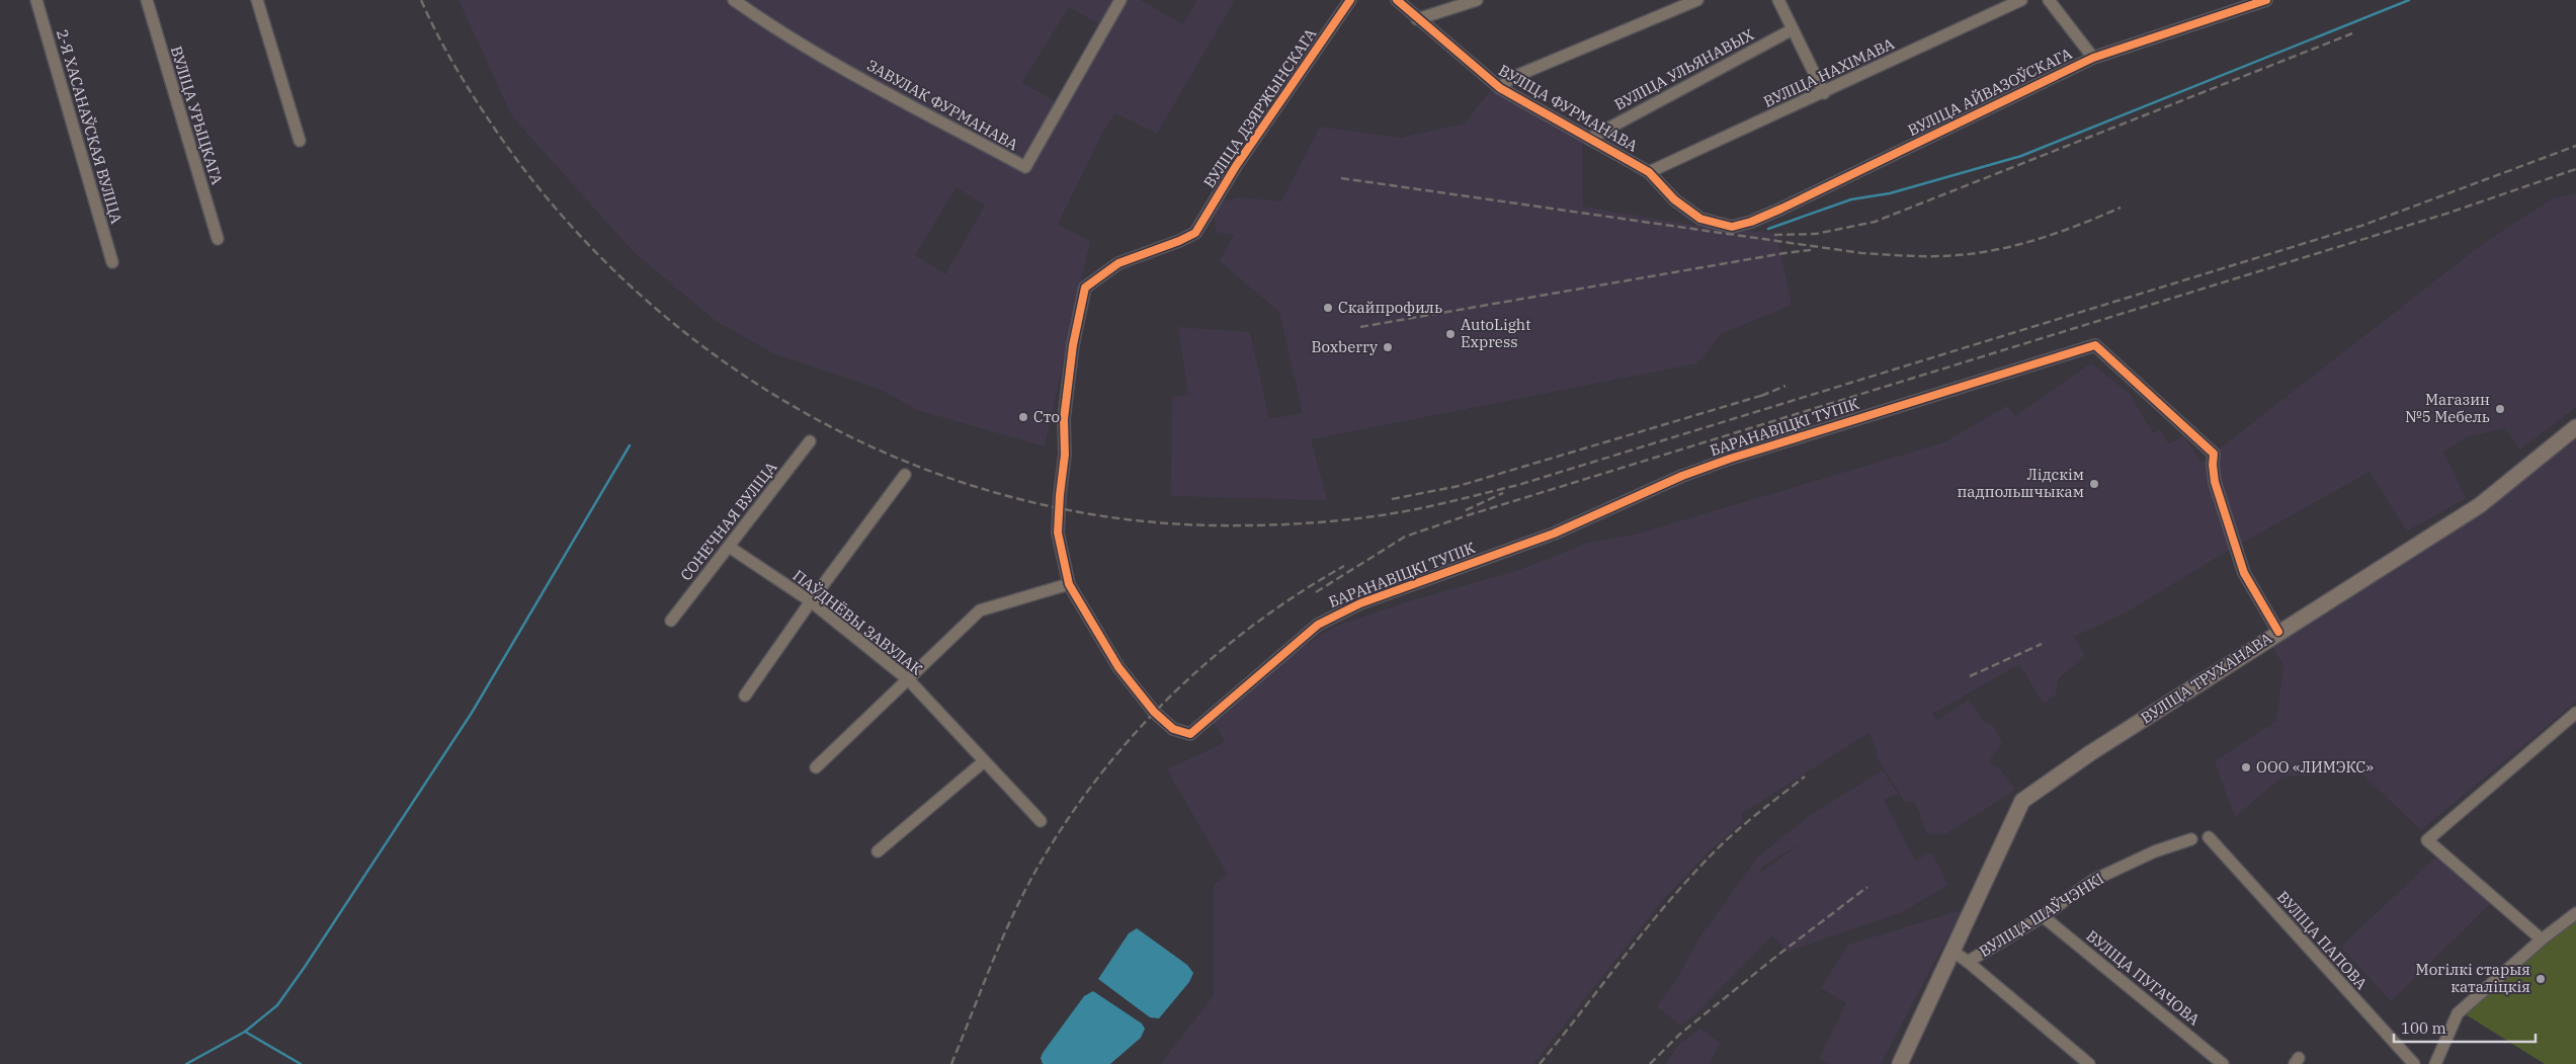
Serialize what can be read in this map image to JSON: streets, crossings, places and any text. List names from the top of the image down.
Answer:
{
  "streets": {
    "main road": ["ВУЛІЦА ТРУХАНАВА"],
    "street": [
      "ВУЛІЦА УЛЬЯНАВЫХ",
      "ВУЛІЦА НАХІМАВА",
      "ВУЛІЦА АЙВАЗОЎСКАГА",
      "ЗАВУЛАК ФУРМАНАВА",
      "ВУЛІЦА ДЗЯРЖЫНСКАГА",
      "ВУЛІЦА ФУРМАНАВА",
      "ВУЛІЦА УРЫЦКАГА",
      "2-Я ХАСАНАЎСКАЯ ВУЛІЦА",
      "БАРАНАВІЦКІ ТУПІК",
      "СОНЕЧНАЯ ВУЛІЦА",
      "ПАЎДНЁВЫ ЗАВУЛАК",
      "ВУЛІЦА ШАЎЧЭНКІ",
      "ВУЛІЦА ПАПОВА",
      "ВУЛІЦА ПУГАЧОВА"
    ]
  },
  "crossings": [
    ["ВУЛІЦА УЛЬЯНАВЫХ", "ВУЛІЦА ФУРМАНАВА"],
    ["ВУЛІЦА НАХІМАВА", "ВУЛІЦА ФУРМАНАВА"],
    ["ВУЛІЦА АЙВАЗОЎСКАГА", "ВУЛІЦА ФУРМАНАВА"],
    ["ВУЛІЦА ДЗЯРЖЫНСКАГА", "БАРАНАВІЦКІ ТУПІК"],
    ["БАРАНАВІЦКІ ТУПІК", "ВУЛІЦА ТРУХАНАВА"],
    ["СОНЕЧНАЯ ВУЛІЦА", "ПАЎДНЁВЫ ЗАВУЛАК"],
    ["ВУЛІЦА ТРУХАНАВА", "ВУЛІЦА ШАЎЧЭНКІ"],
    ["ВУЛІЦА ШАЎЧЭНКІ", "ВУЛІЦА ПУГАЧОВА"]
  ],
  "places": [
    "Скайпрофиль",
    "AutoLight Express",
    "Boxberry",
    "Магазин №5 Мебель",
    "Сто",
    "Лідскім падпольшчыкам",
    "ООО «ЛИМЭКС»",
    "Могілкі старыя каталіцкія"
  ],
  "scale_bar": "100 m"
}
